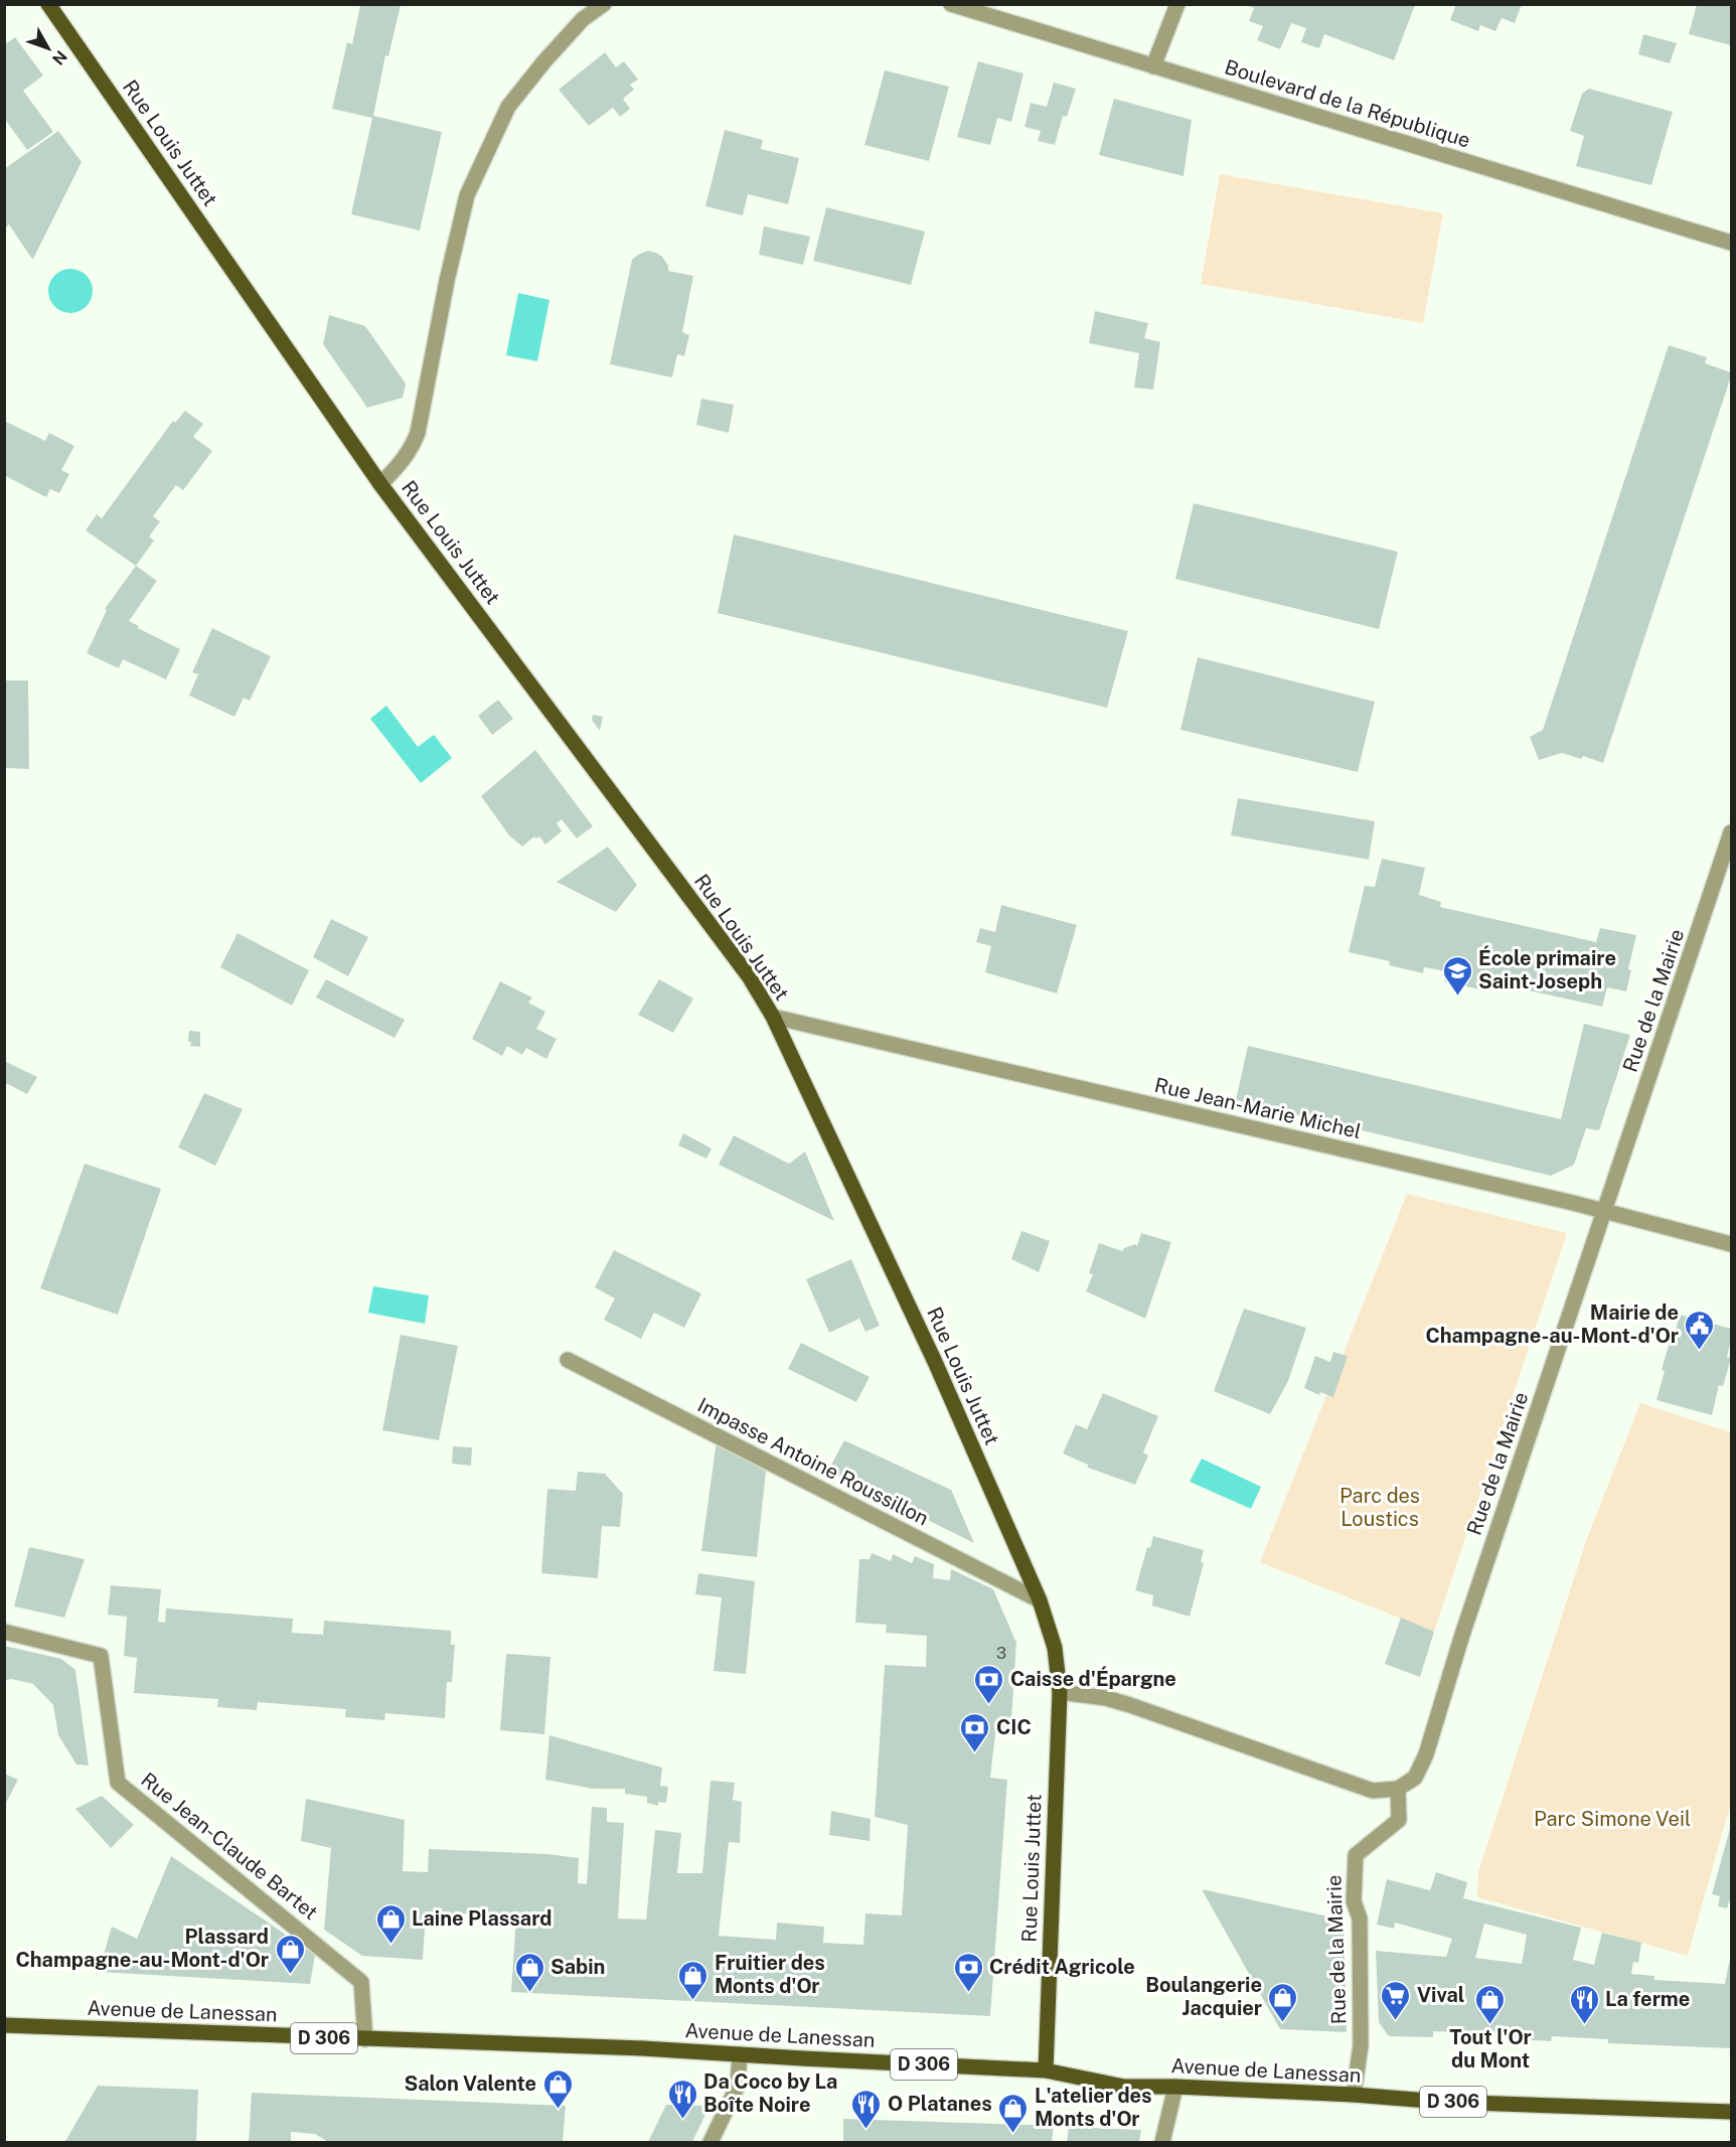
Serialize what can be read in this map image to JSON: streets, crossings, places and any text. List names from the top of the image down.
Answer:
{
  "streets": {
    "main road": ["Rue Louis Juttet", "Avenue de Lanessan", "D 306"],
    "street": [
      "Boulevard de la République",
      "Rue de la Mairie",
      "Rue Jean-Marie Michel",
      "Impasse Antoine Roussillon",
      "Rue Jean-Claude Bartet"
    ]
  },
  "crossings": [
    ["Rue Louis Juttet", "Rue Jean-Marie Michel"],
    ["Rue Louis Juttet", "Impasse Antoine Roussillon"],
    ["Rue Louis Juttet", "Avenue de Lanessan"],
    ["Rue de la Mairie", "Rue Jean-Marie Michel"],
    ["Rue de la Mairie", "Avenue de Lanessan"],
    ["Rue Jean-Claude Bartet", "Avenue de Lanessan"]
  ],
  "parks": ["Parc des Loustics", "Parc Simone Veil"],
  "places": {
    "school or university": ["École primaire Saint-Joseph"],
    "public building": ["Mairie de Champagne-au-Mont-d'Or"],
    "bank": ["Caisse d'Épargne", "CIC", "Crédit Agricole"],
    "shop": [
      "Laine Plassard",
      "Plassard Champagne-au-Mont-d'Or",
      "Sabin",
      "Fruitier des Monts d'Or",
      "Boulangerie Jacquier",
      "Tout l'Or du Mont",
      "Salon Valente",
      "L'atelier des Monts d'Or"
    ],
    "supermarket": ["Vival"],
    "restaurant": ["La ferme", "Da Coco by La Boîte Noire", "O Platanes"]
  },
  "house_numbers": ["3"],
  "north": "bottom right"
}
